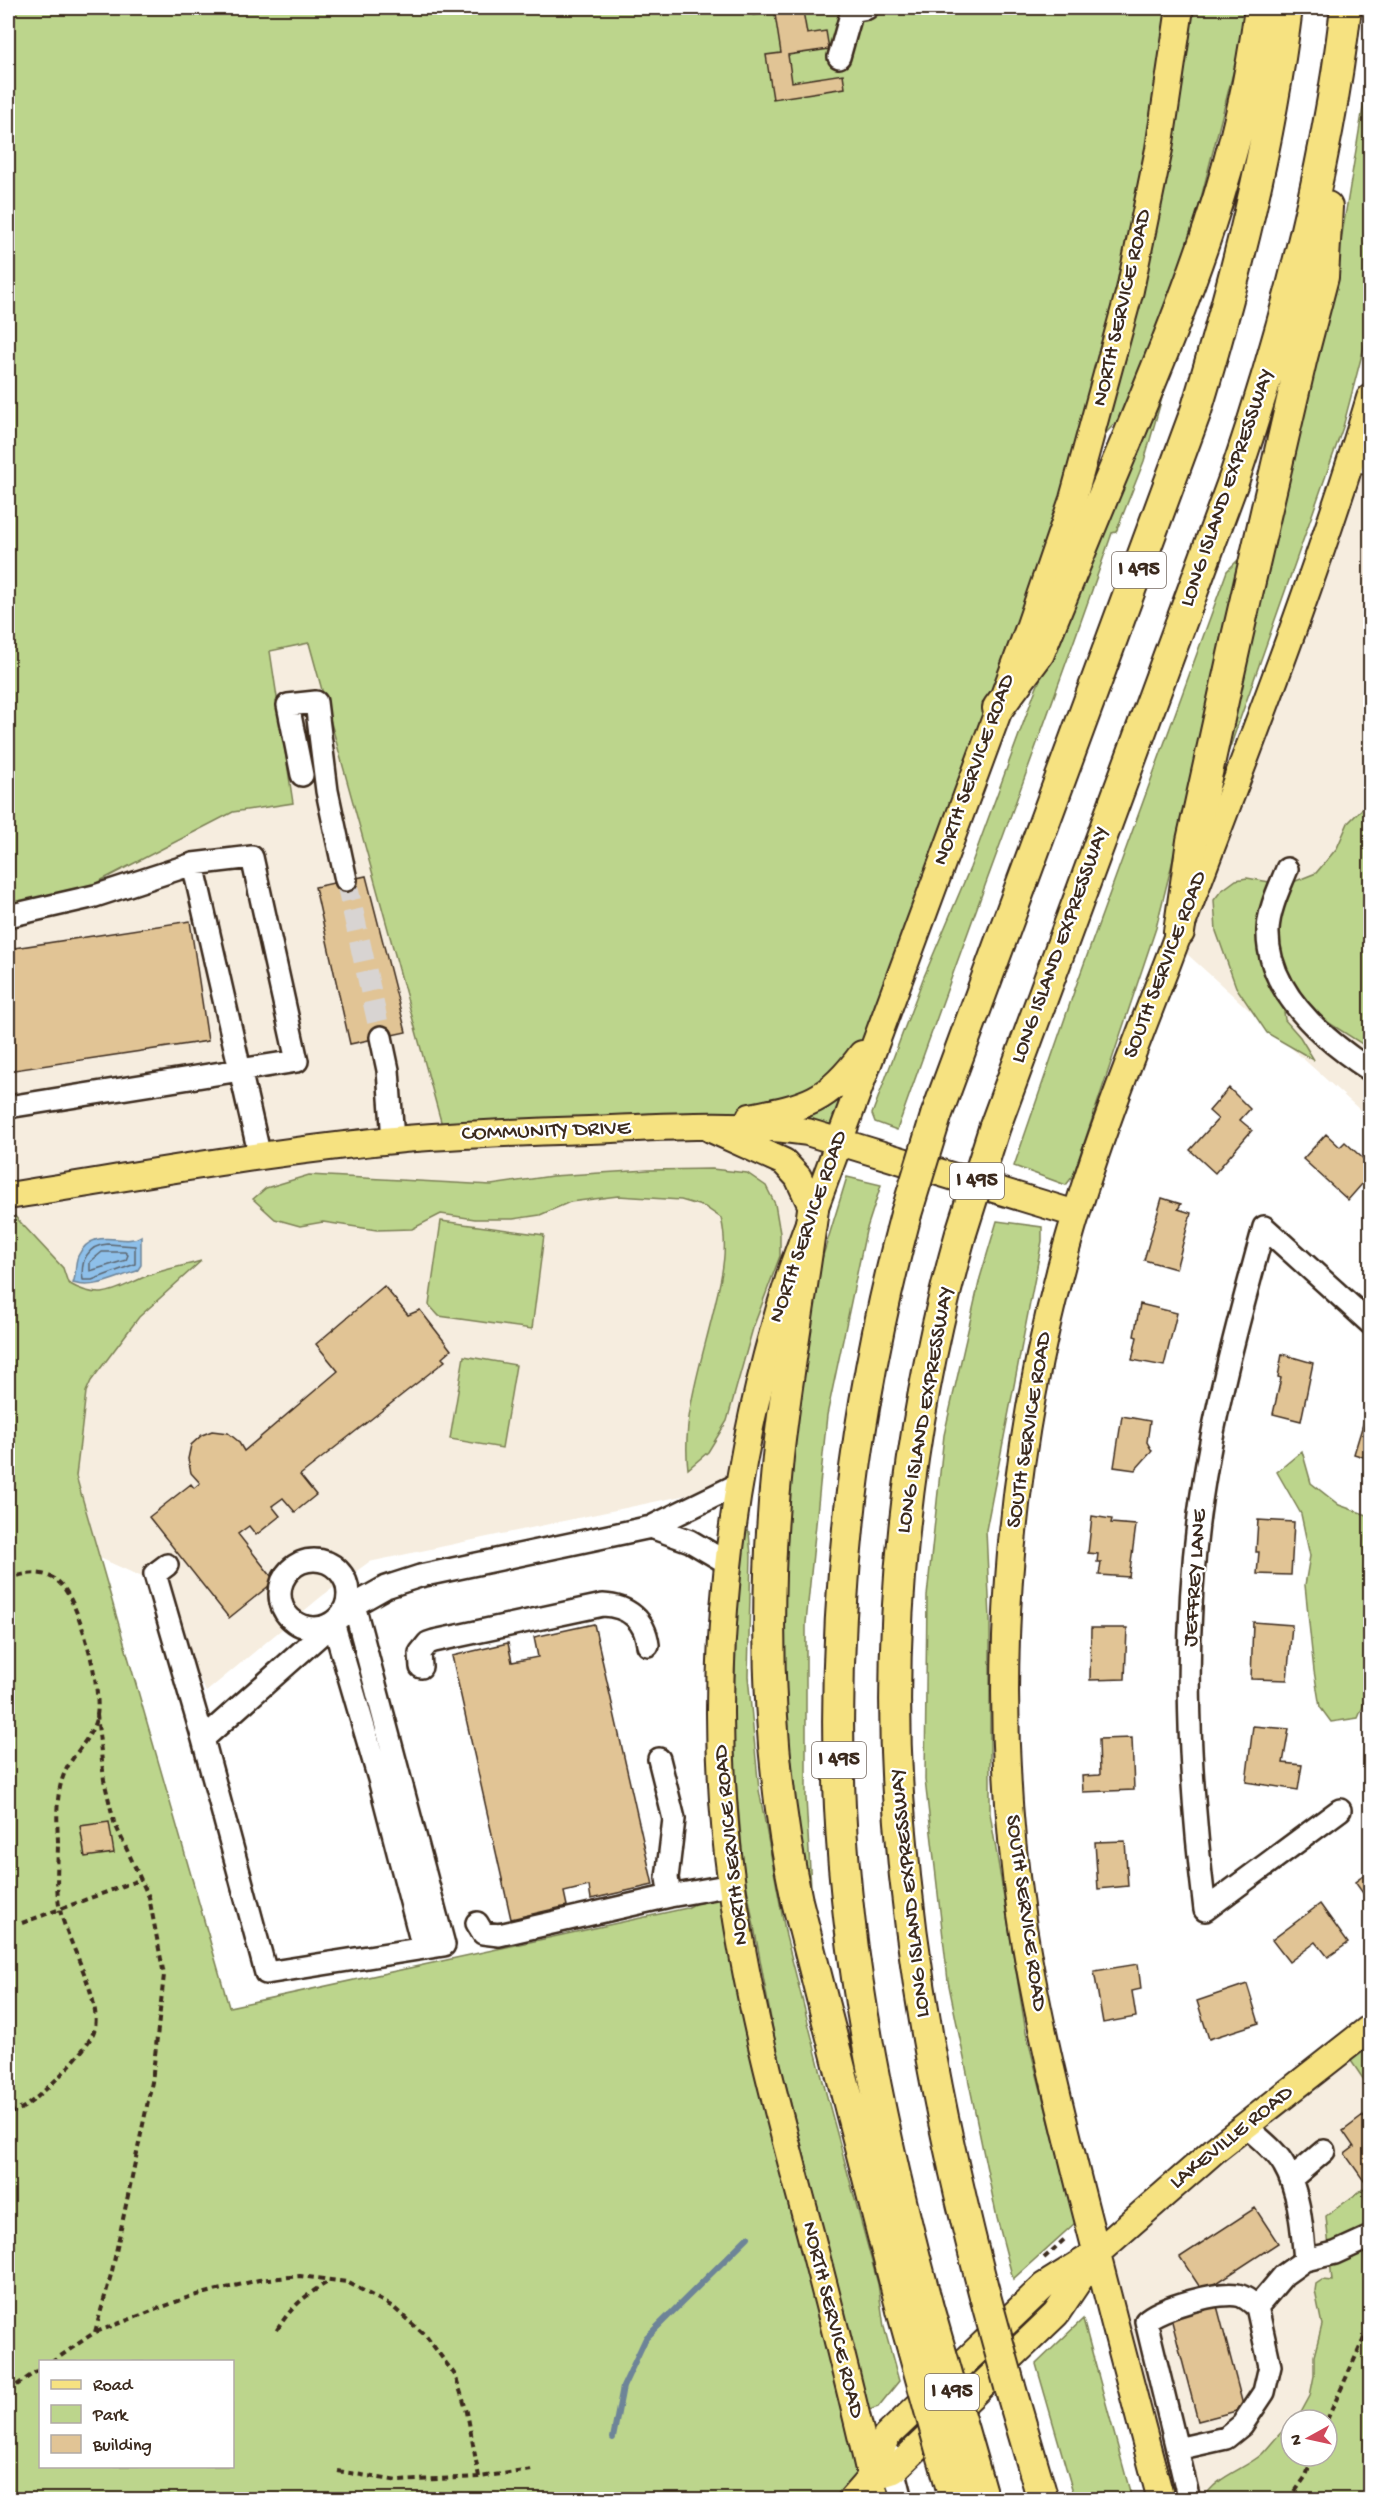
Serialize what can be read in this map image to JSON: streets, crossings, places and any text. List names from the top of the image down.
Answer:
{
  "streets": {
    "highway": ["LONG ISLAND EXPRESSWAY", "I 495"],
    "main road": [
      "NORTH SERVICE ROAD",
      "SOUTH SERVICE ROAD",
      "COMMUNITY DRIVE",
      "LAKEVILLE ROAD"
    ],
    "street": ["JEFFREY LANE"]
  },
  "crossings": [
    ["NORTH SERVICE ROAD", "COMMUNITY DRIVE"],
    ["NORTH SERVICE ROAD", "LAKEVILLE ROAD"],
    ["SOUTH SERVICE ROAD", "COMMUNITY DRIVE"],
    ["SOUTH SERVICE ROAD", "LAKEVILLE ROAD"]
  ],
  "legend": ["Road", "Park", "Building"],
  "north": "left"
}
